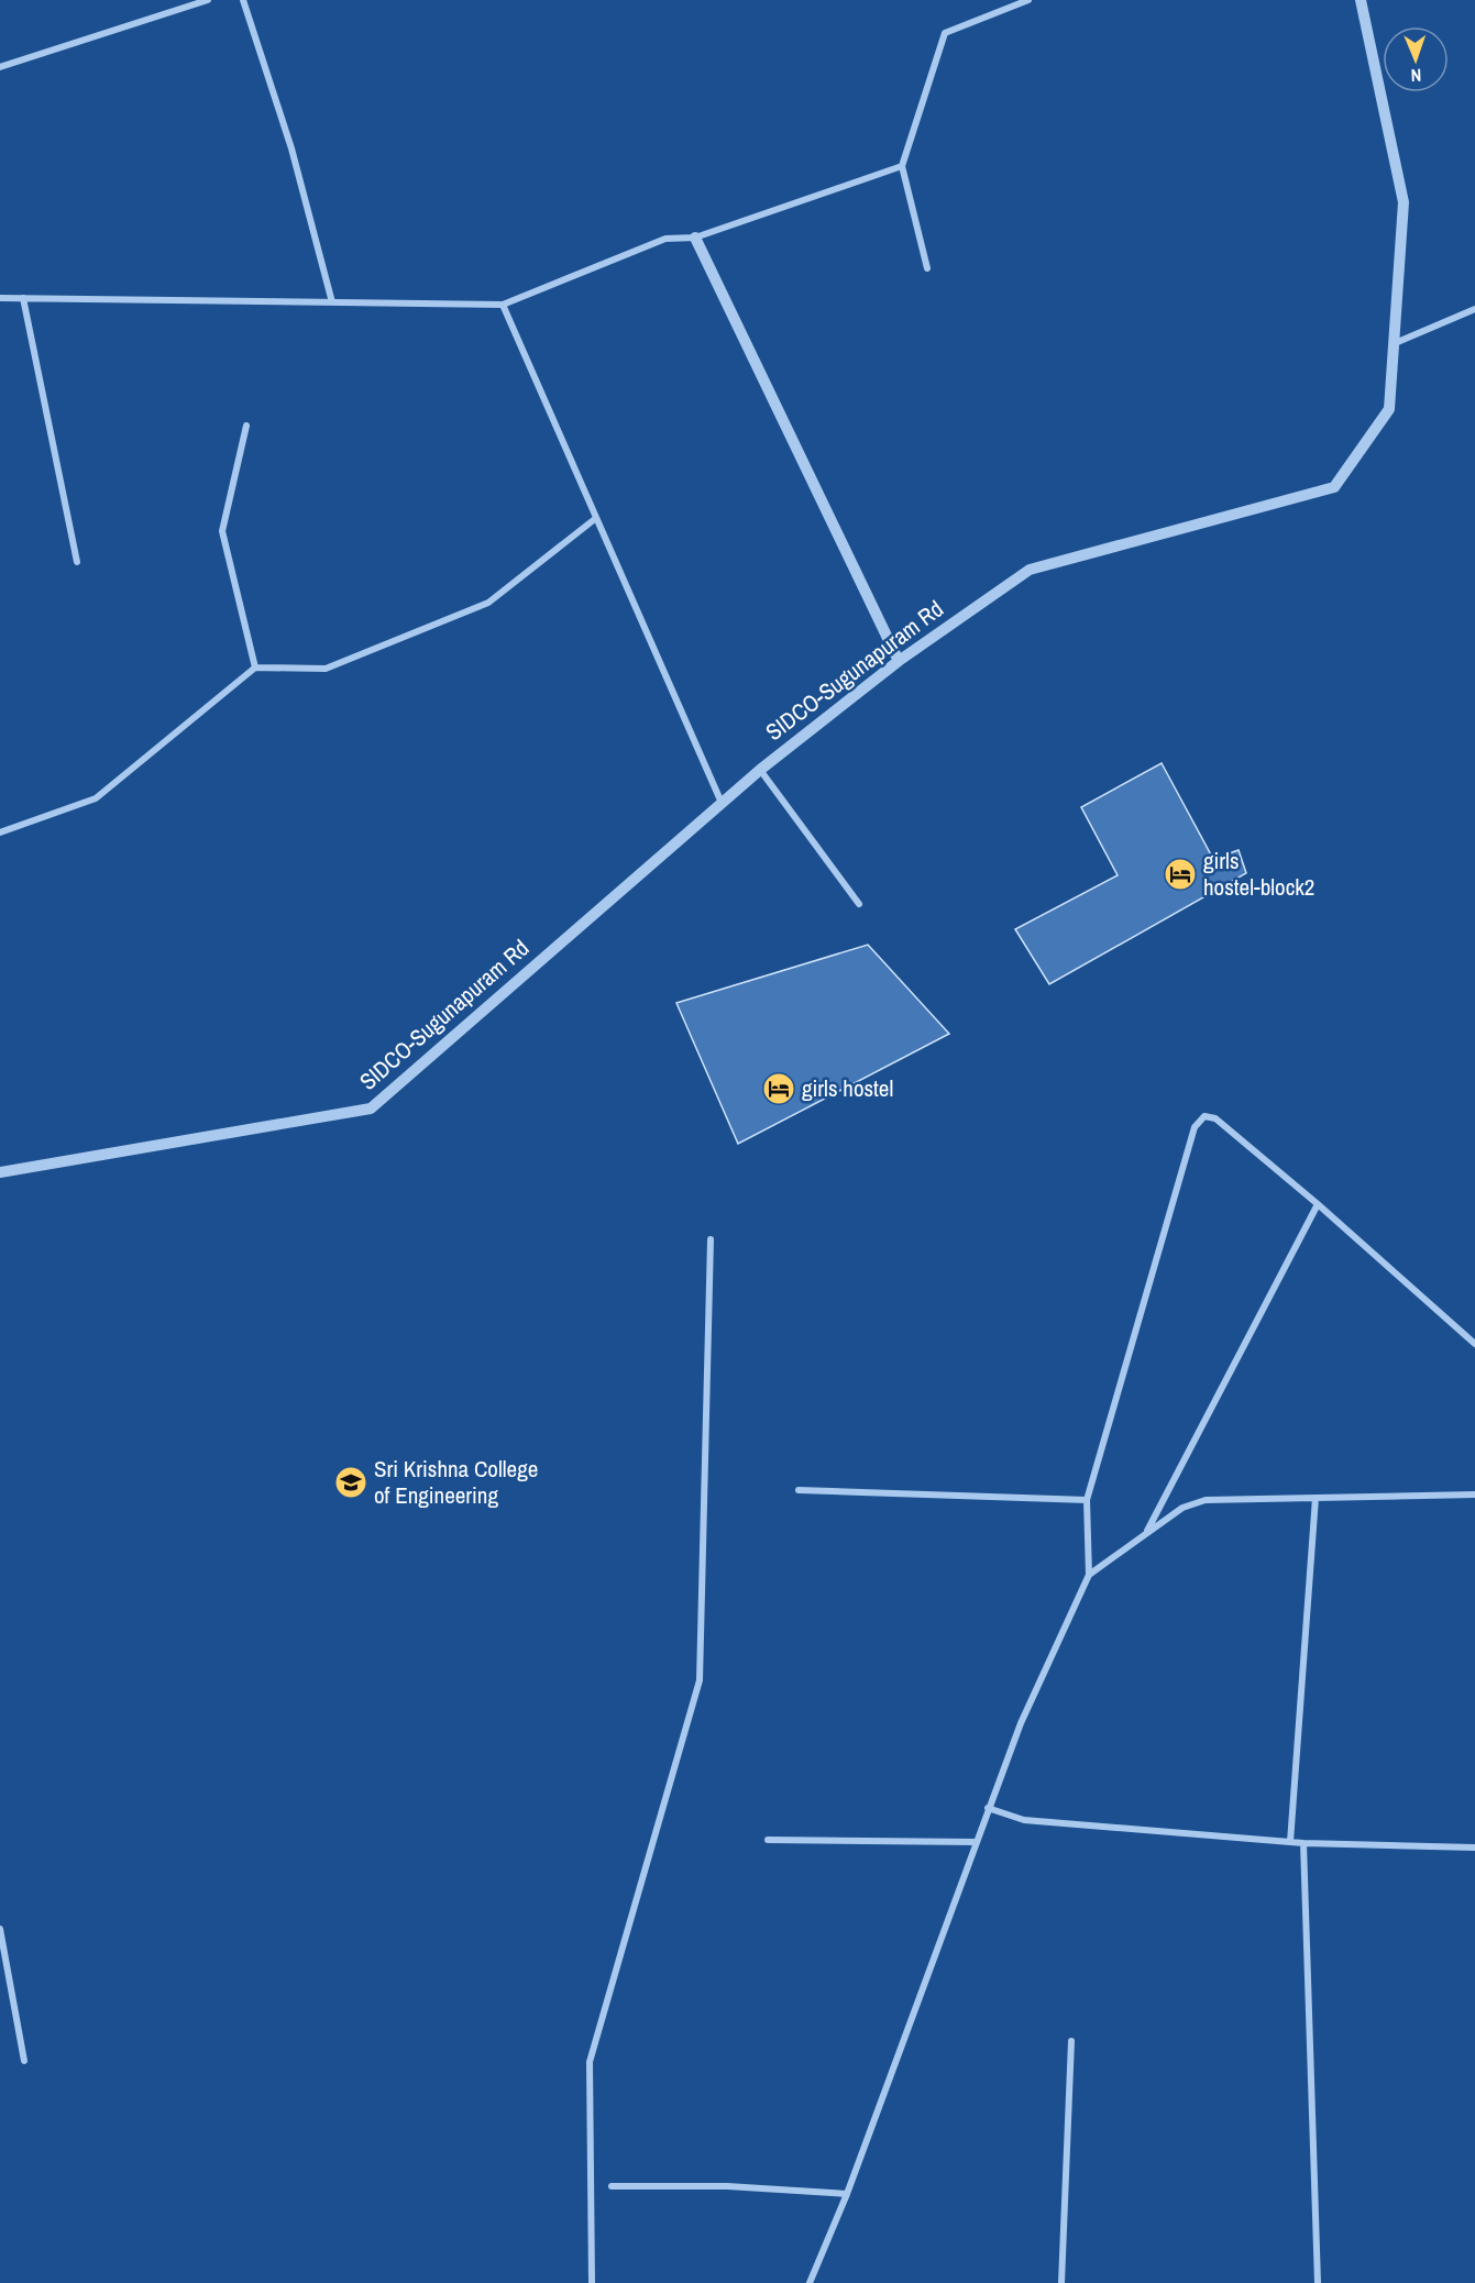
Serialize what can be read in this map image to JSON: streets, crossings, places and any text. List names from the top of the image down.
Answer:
{
  "streets": {
    "street": ["SIDCO-Sugunapuram Rd"]
  },
  "places": {
    "hotel": ["girls hostel-block2", "girls hostel"],
    "school or university": ["Sri Krishna College of Engineering"]
  },
  "north": "bottom"
}
